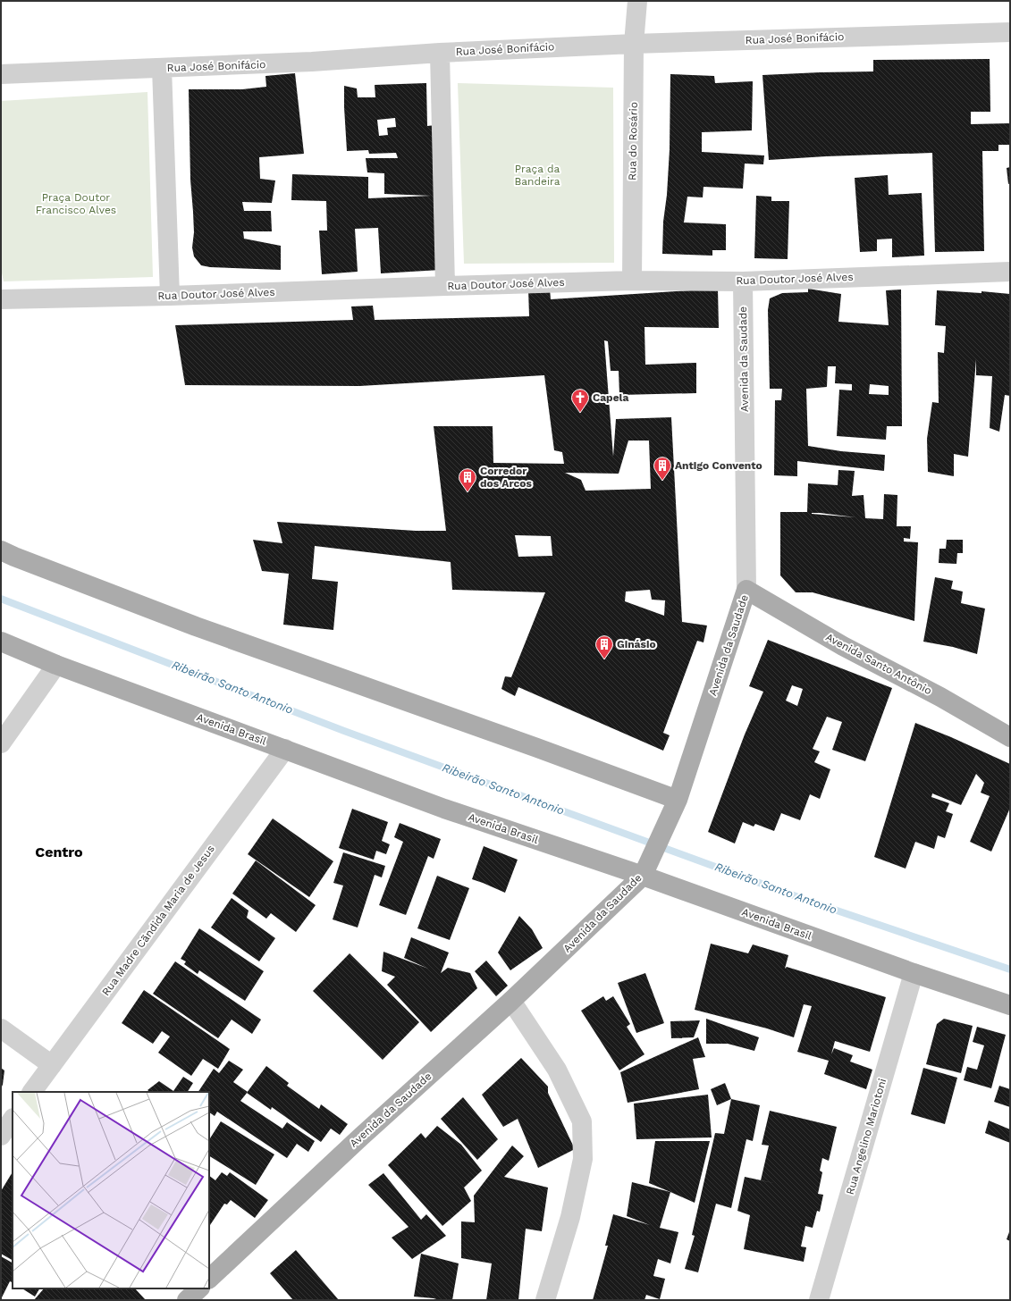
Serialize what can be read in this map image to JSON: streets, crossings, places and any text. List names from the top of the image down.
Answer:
{
  "streets": {
    "main road": ["Avenida da Saudade", "Avenida Santo Antônio", "Avenida Brasil"],
    "street": [
      "Rua José Bonifácio",
      "Rua do Rosário",
      "Rua Doutor José Alves",
      "Rua Madre Cãndida Maria de Jesus",
      "Rua Angelino Mariotoni"
    ]
  },
  "crossings": [
    ["Rua José Bonifácio", "Rua do Rosário"],
    ["Rua do Rosário", "Rua Doutor José Alves"],
    ["Rua Doutor José Alves", "Avenida da Saudade"],
    ["Avenida da Saudade", "Avenida Santo Antônio"],
    ["Avenida da Saudade", "Avenida Brasil"],
    ["Avenida Brasil", "Rua Madre Cãndida Maria de Jesus"],
    ["Avenida Brasil", "Rua Angelino Mariotoni"]
  ],
  "districts": ["Centro"],
  "water": ["Ribeirão Santo Antonio"],
  "parks": ["Praça da Bandeira", "Praça Doutor Francisco Alves"],
  "places": {
    "church": ["Capela"],
    "building": ["Antigo Convento", "Corredor dos Arcos", "Ginásio"]
  }
}
